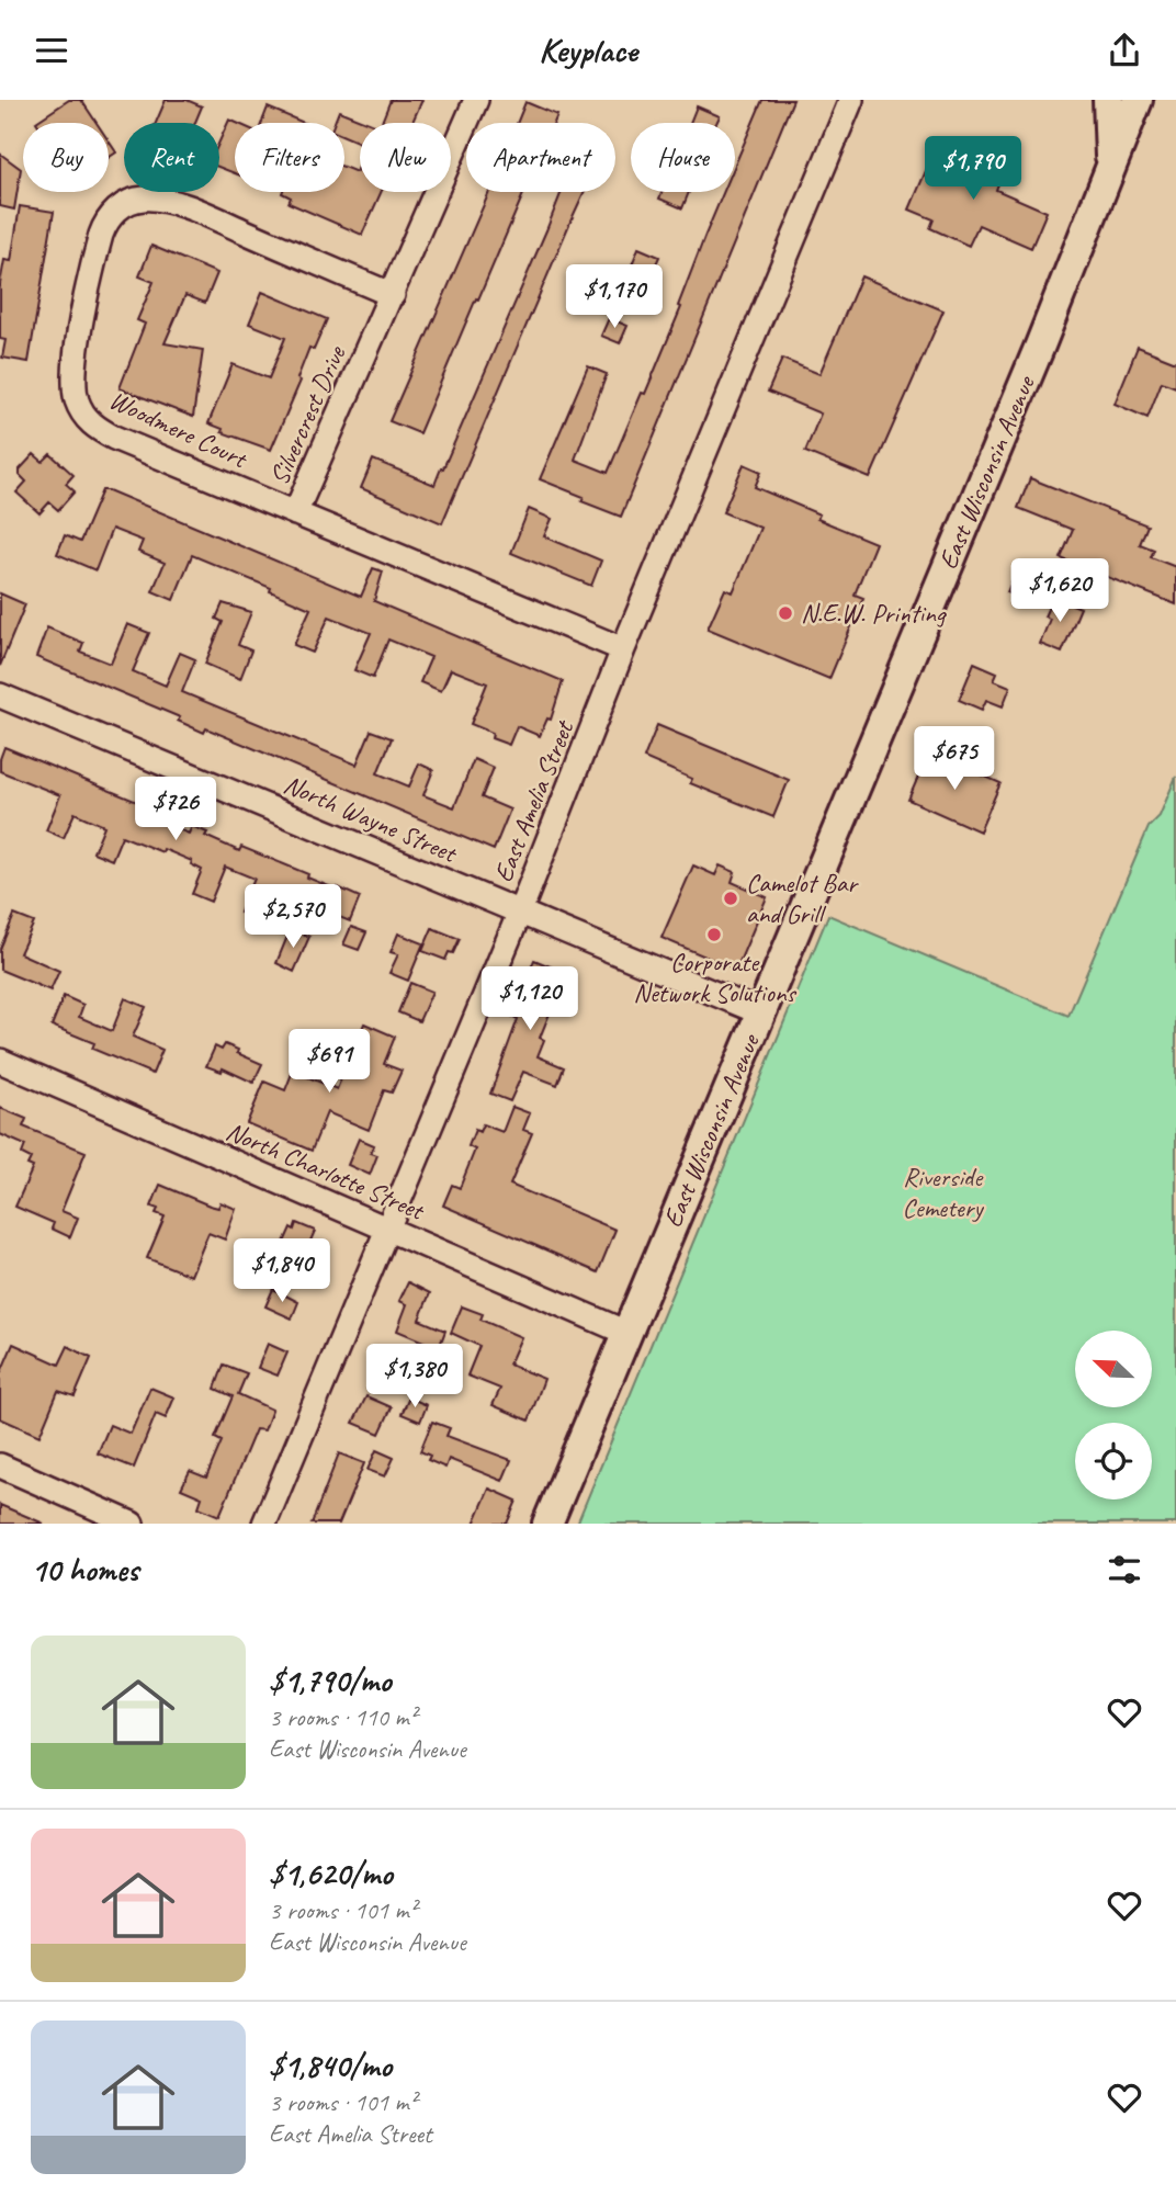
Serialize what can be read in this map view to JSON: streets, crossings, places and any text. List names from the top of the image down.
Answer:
{
  "streets": {
    "main road": ["East Wisconsin Avenue"],
    "street": [
      "Silvercrest Drive",
      "Woodmere Court",
      "East Amelia Street",
      "North Wayne Street",
      "North Charlotte Street"
    ]
  },
  "crossings": [
    ["Silvercrest Drive", "Woodmere Court"],
    ["Silvercrest Drive", "East Amelia Street"],
    ["East Wisconsin Avenue", "North Wayne Street"],
    ["East Wisconsin Avenue", "North Charlotte Street"],
    ["East Amelia Street", "North Wayne Street"],
    ["East Amelia Street", "North Charlotte Street"]
  ],
  "parks": ["Riverside Cemetery"],
  "places": ["N.E.W. Printing", "Camelot Bar and Grill", "Corporate Network Solutions"],
  "north": "top left",
  "page": {
    "header": "Keyplace",
    "chip": [
      "Buy",
      "Rent",
      "Filters",
      "New",
      "Apartment",
      "House"
    ],
    "price": [
      "$1,790",
      "$1,170",
      "$1,620",
      "$675",
      "$726",
      "$2,570",
      "$1,120",
      "$691",
      "$1,840",
      "$1,380"
    ],
    "heading": "10 homes",
    "list": [
      {
        "name": "$1,790/mo",
        "note": "3 rooms · 110 m² · East Wisconsin Avenue"
      },
      {
        "name": "$1,620/mo",
        "note": "3 rooms · 101 m² · East Wisconsin Avenue"
      },
      {
        "name": "$1,840/mo",
        "note": "3 rooms · 101 m² · East Amelia Street"
      }
    ]
  }
}
